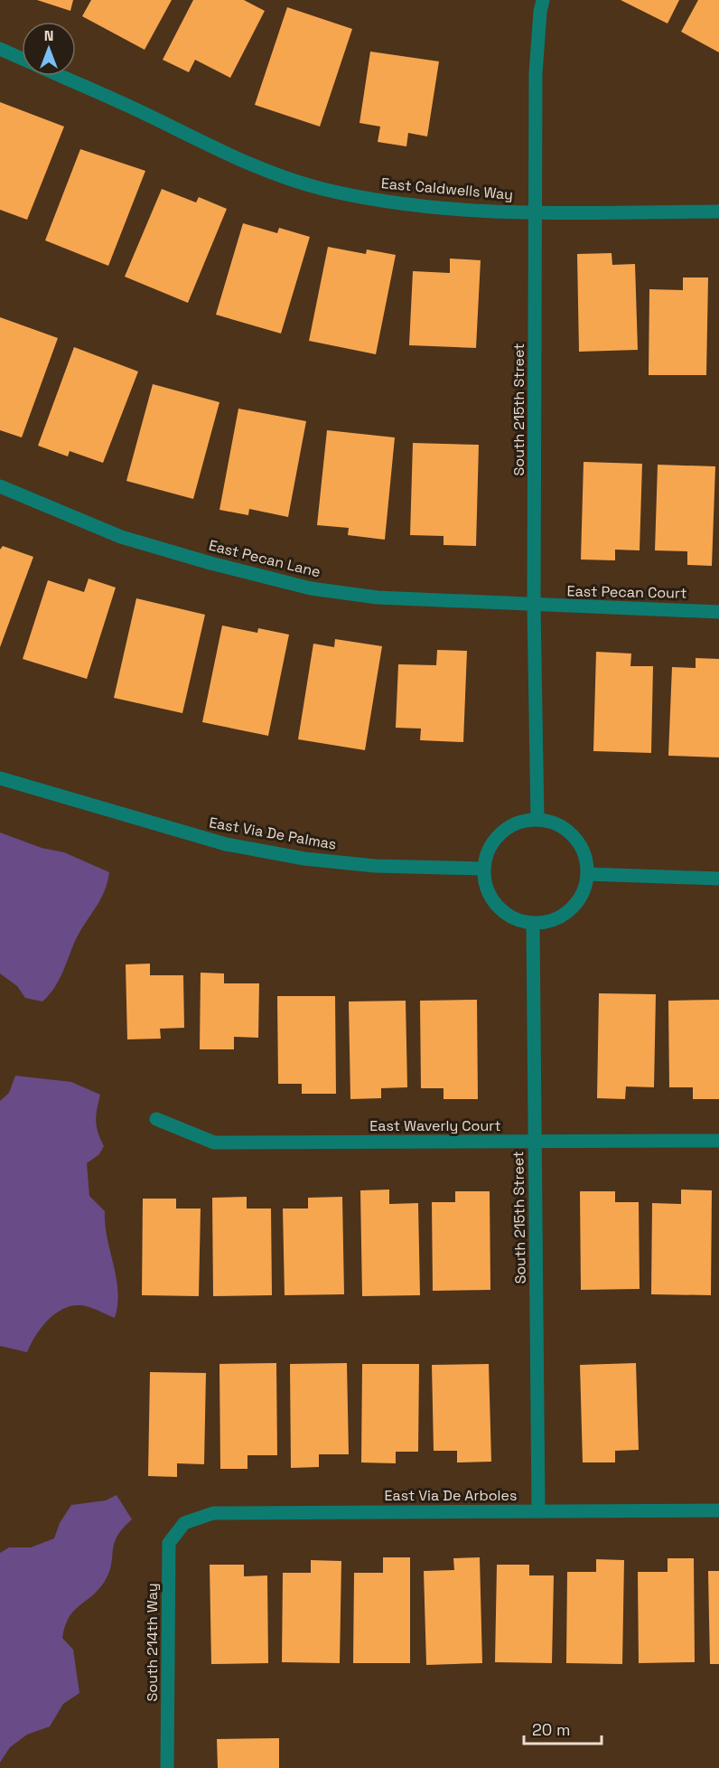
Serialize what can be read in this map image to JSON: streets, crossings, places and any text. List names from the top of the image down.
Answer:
{
  "streets": {
    "street": [
      "East Caldwells Way",
      "South 215th Street",
      "East Pecan Lane",
      "East Pecan Court",
      "East Via De Palmas",
      "East Waverly Court",
      "East Via De Arboles",
      "South 214th Way"
    ]
  },
  "crossings": [
    ["East Caldwells Way", "South 215th Street"],
    ["South 215th Street", "East Pecan Lane"],
    ["South 215th Street", "East Pecan Court"],
    ["South 215th Street", "East Via De Palmas"],
    ["South 215th Street", "East Waverly Court"],
    ["South 215th Street", "East Via De Arboles"],
    ["East Pecan Lane", "East Pecan Court"],
    ["East Via De Arboles", "South 214th Way"]
  ],
  "scale_bar": "20 m",
  "north": "top"
}
